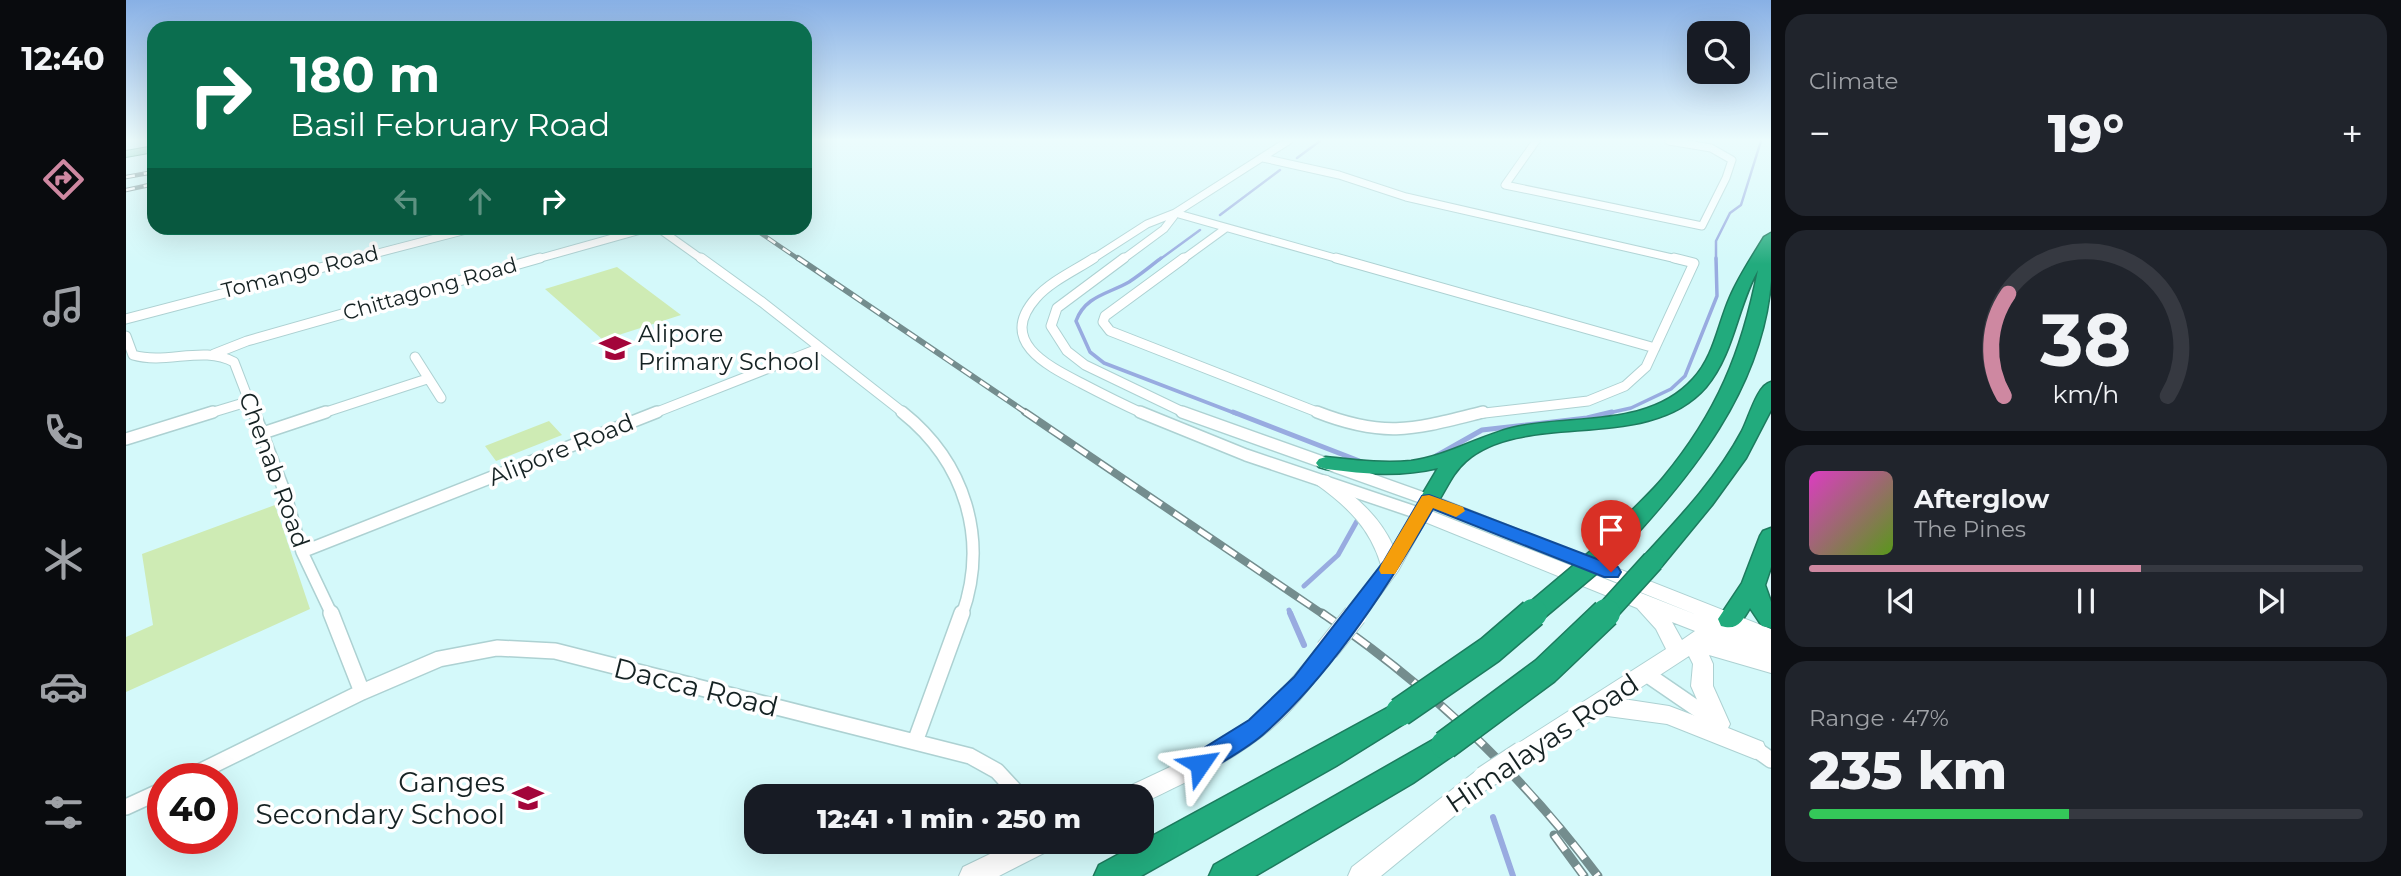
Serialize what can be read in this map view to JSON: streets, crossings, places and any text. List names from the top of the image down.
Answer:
{
  "streets": {
    "street": [
      "Tomango Road",
      "Chittagong Road",
      "Alipore Road",
      "Chenab Road",
      "Dacca Road",
      "Himalayas Road"
    ]
  },
  "crossings": [
    ["Chittagong Road", "Chenab Road"],
    ["Alipore Road", "Chenab Road"],
    ["Chenab Road", "Dacca Road"]
  ],
  "places": {
    "school or university": ["Alipore Primary School", "Ganges Secondary School"]
  },
  "page": {
    "tabs": "12:40",
    "tile": [
      "Climate",
      ["Range · 47%", "235 km"]
    ],
    "turn": ["180 m", "Basil February Road"],
    "heat": ["−", "19°", "+"],
    "song": ["Afterglow", "The Pines"],
    "limit": "40",
    "trip": "12:41 · 1 min · 250 m",
    "gauge": ["38", "km/h"]
  }
}
